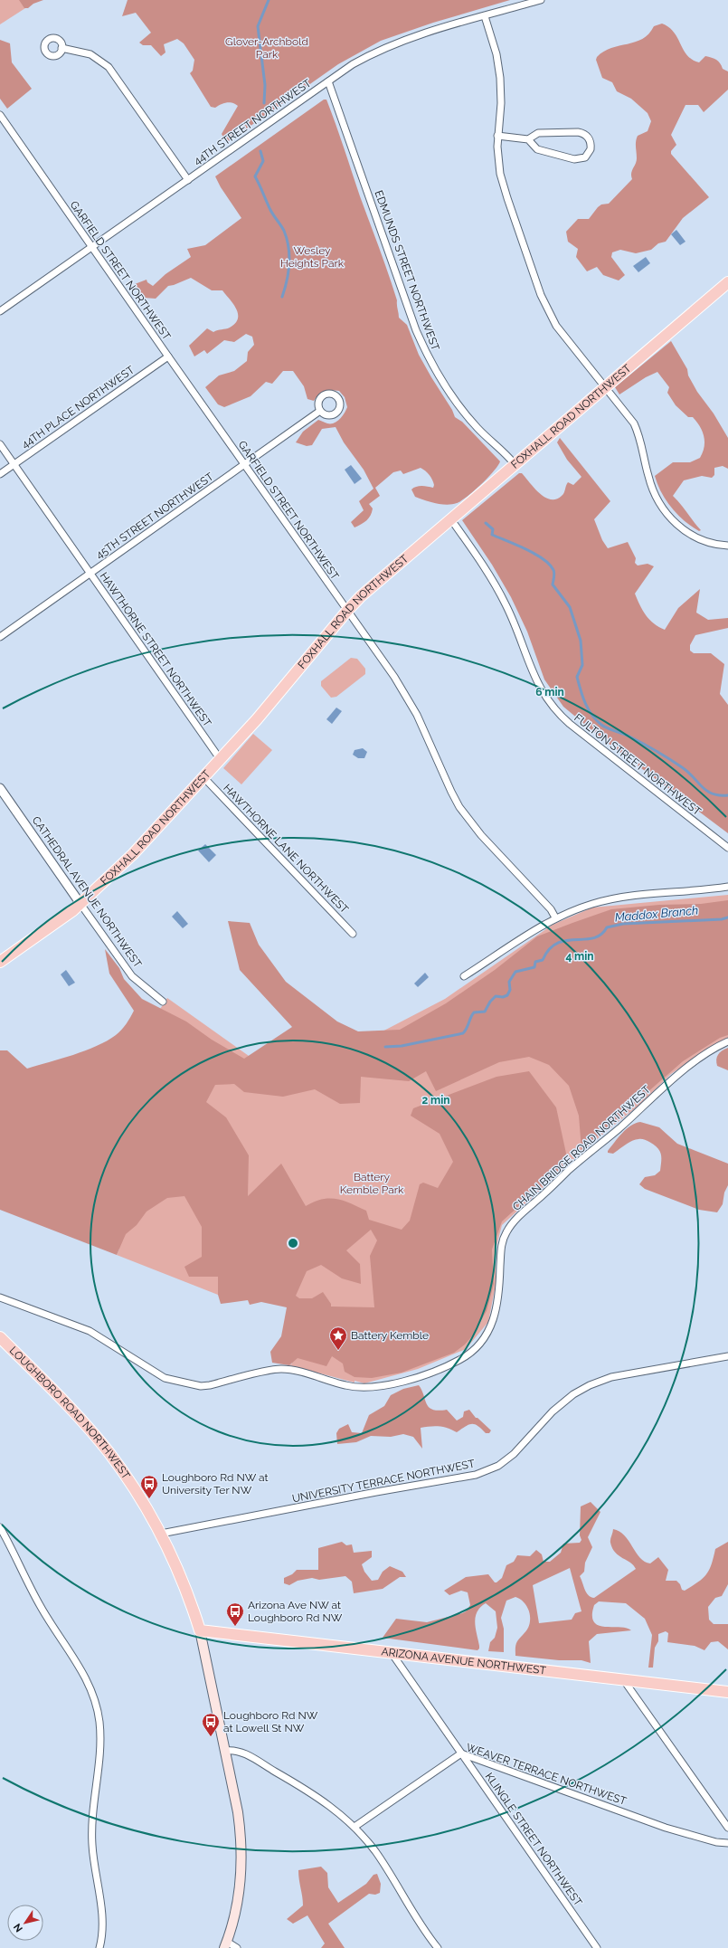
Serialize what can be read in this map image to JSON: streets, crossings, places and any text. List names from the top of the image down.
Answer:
{
  "streets": {
    "main road": ["FOXHALL ROAD NORTHWEST", "LOUGHBORO ROAD NORTHWEST", "ARIZONA AVENUE NORTHWEST"],
    "street": [
      "44TH STREET NORTHWEST",
      "GARFIELD STREET NORTHWEST",
      "EDMUNDS STREET NORTHWEST",
      "44TH PLACE NORTHWEST",
      "45TH STREET NORTHWEST",
      "HAWTHORNE STREET NORTHWEST",
      "FULTON STREET NORTHWEST",
      "HAWTHORNE LANE NORTHWEST",
      "CATHEDRAL AVENUE NORTHWEST",
      "CHAIN BRIDGE ROAD NORTHWEST",
      "UNIVERSITY TERRACE NORTHWEST",
      "WEAVER TERRACE NORTHWEST",
      "KLINGLE STREET NORTHWEST"
    ]
  },
  "crossings": [
    ["44TH STREET NORTHWEST", "GARFIELD STREET NORTHWEST"],
    ["44TH STREET NORTHWEST", "EDMUNDS STREET NORTHWEST"],
    ["GARFIELD STREET NORTHWEST", "44TH PLACE NORTHWEST"],
    ["GARFIELD STREET NORTHWEST", "FOXHALL ROAD NORTHWEST"],
    ["GARFIELD STREET NORTHWEST", "45TH STREET NORTHWEST"],
    ["EDMUNDS STREET NORTHWEST", "FOXHALL ROAD NORTHWEST"],
    ["44TH PLACE NORTHWEST", "HAWTHORNE STREET NORTHWEST"],
    ["FOXHALL ROAD NORTHWEST", "HAWTHORNE STREET NORTHWEST"],
    ["FOXHALL ROAD NORTHWEST", "FULTON STREET NORTHWEST"],
    ["FOXHALL ROAD NORTHWEST", "HAWTHORNE LANE NORTHWEST"],
    ["FOXHALL ROAD NORTHWEST", "CATHEDRAL AVENUE NORTHWEST"],
    ["45TH STREET NORTHWEST", "HAWTHORNE STREET NORTHWEST"],
    ["LOUGHBORO ROAD NORTHWEST", "UNIVERSITY TERRACE NORTHWEST"],
    ["LOUGHBORO ROAD NORTHWEST", "ARIZONA AVENUE NORTHWEST"],
    ["ARIZONA AVENUE NORTHWEST", "KLINGLE STREET NORTHWEST"],
    ["WEAVER TERRACE NORTHWEST", "KLINGLE STREET NORTHWEST"]
  ],
  "water": ["Maddox Branch"],
  "parks": ["Glover-Archbold Park", "Wesley Heights Park", "Battery Kemble Park"],
  "places": {
    "place": ["Battery Kemble"],
    "bus stop": ["Loughboro Rd NW at University Ter NW", "Arizona Ave NW at Loughboro Rd NW", "Loughboro Rd NW at Lowell St NW"]
  },
  "north": "bottom left",
  "rings": ["6 min", "4 min", "2 min"]
}
